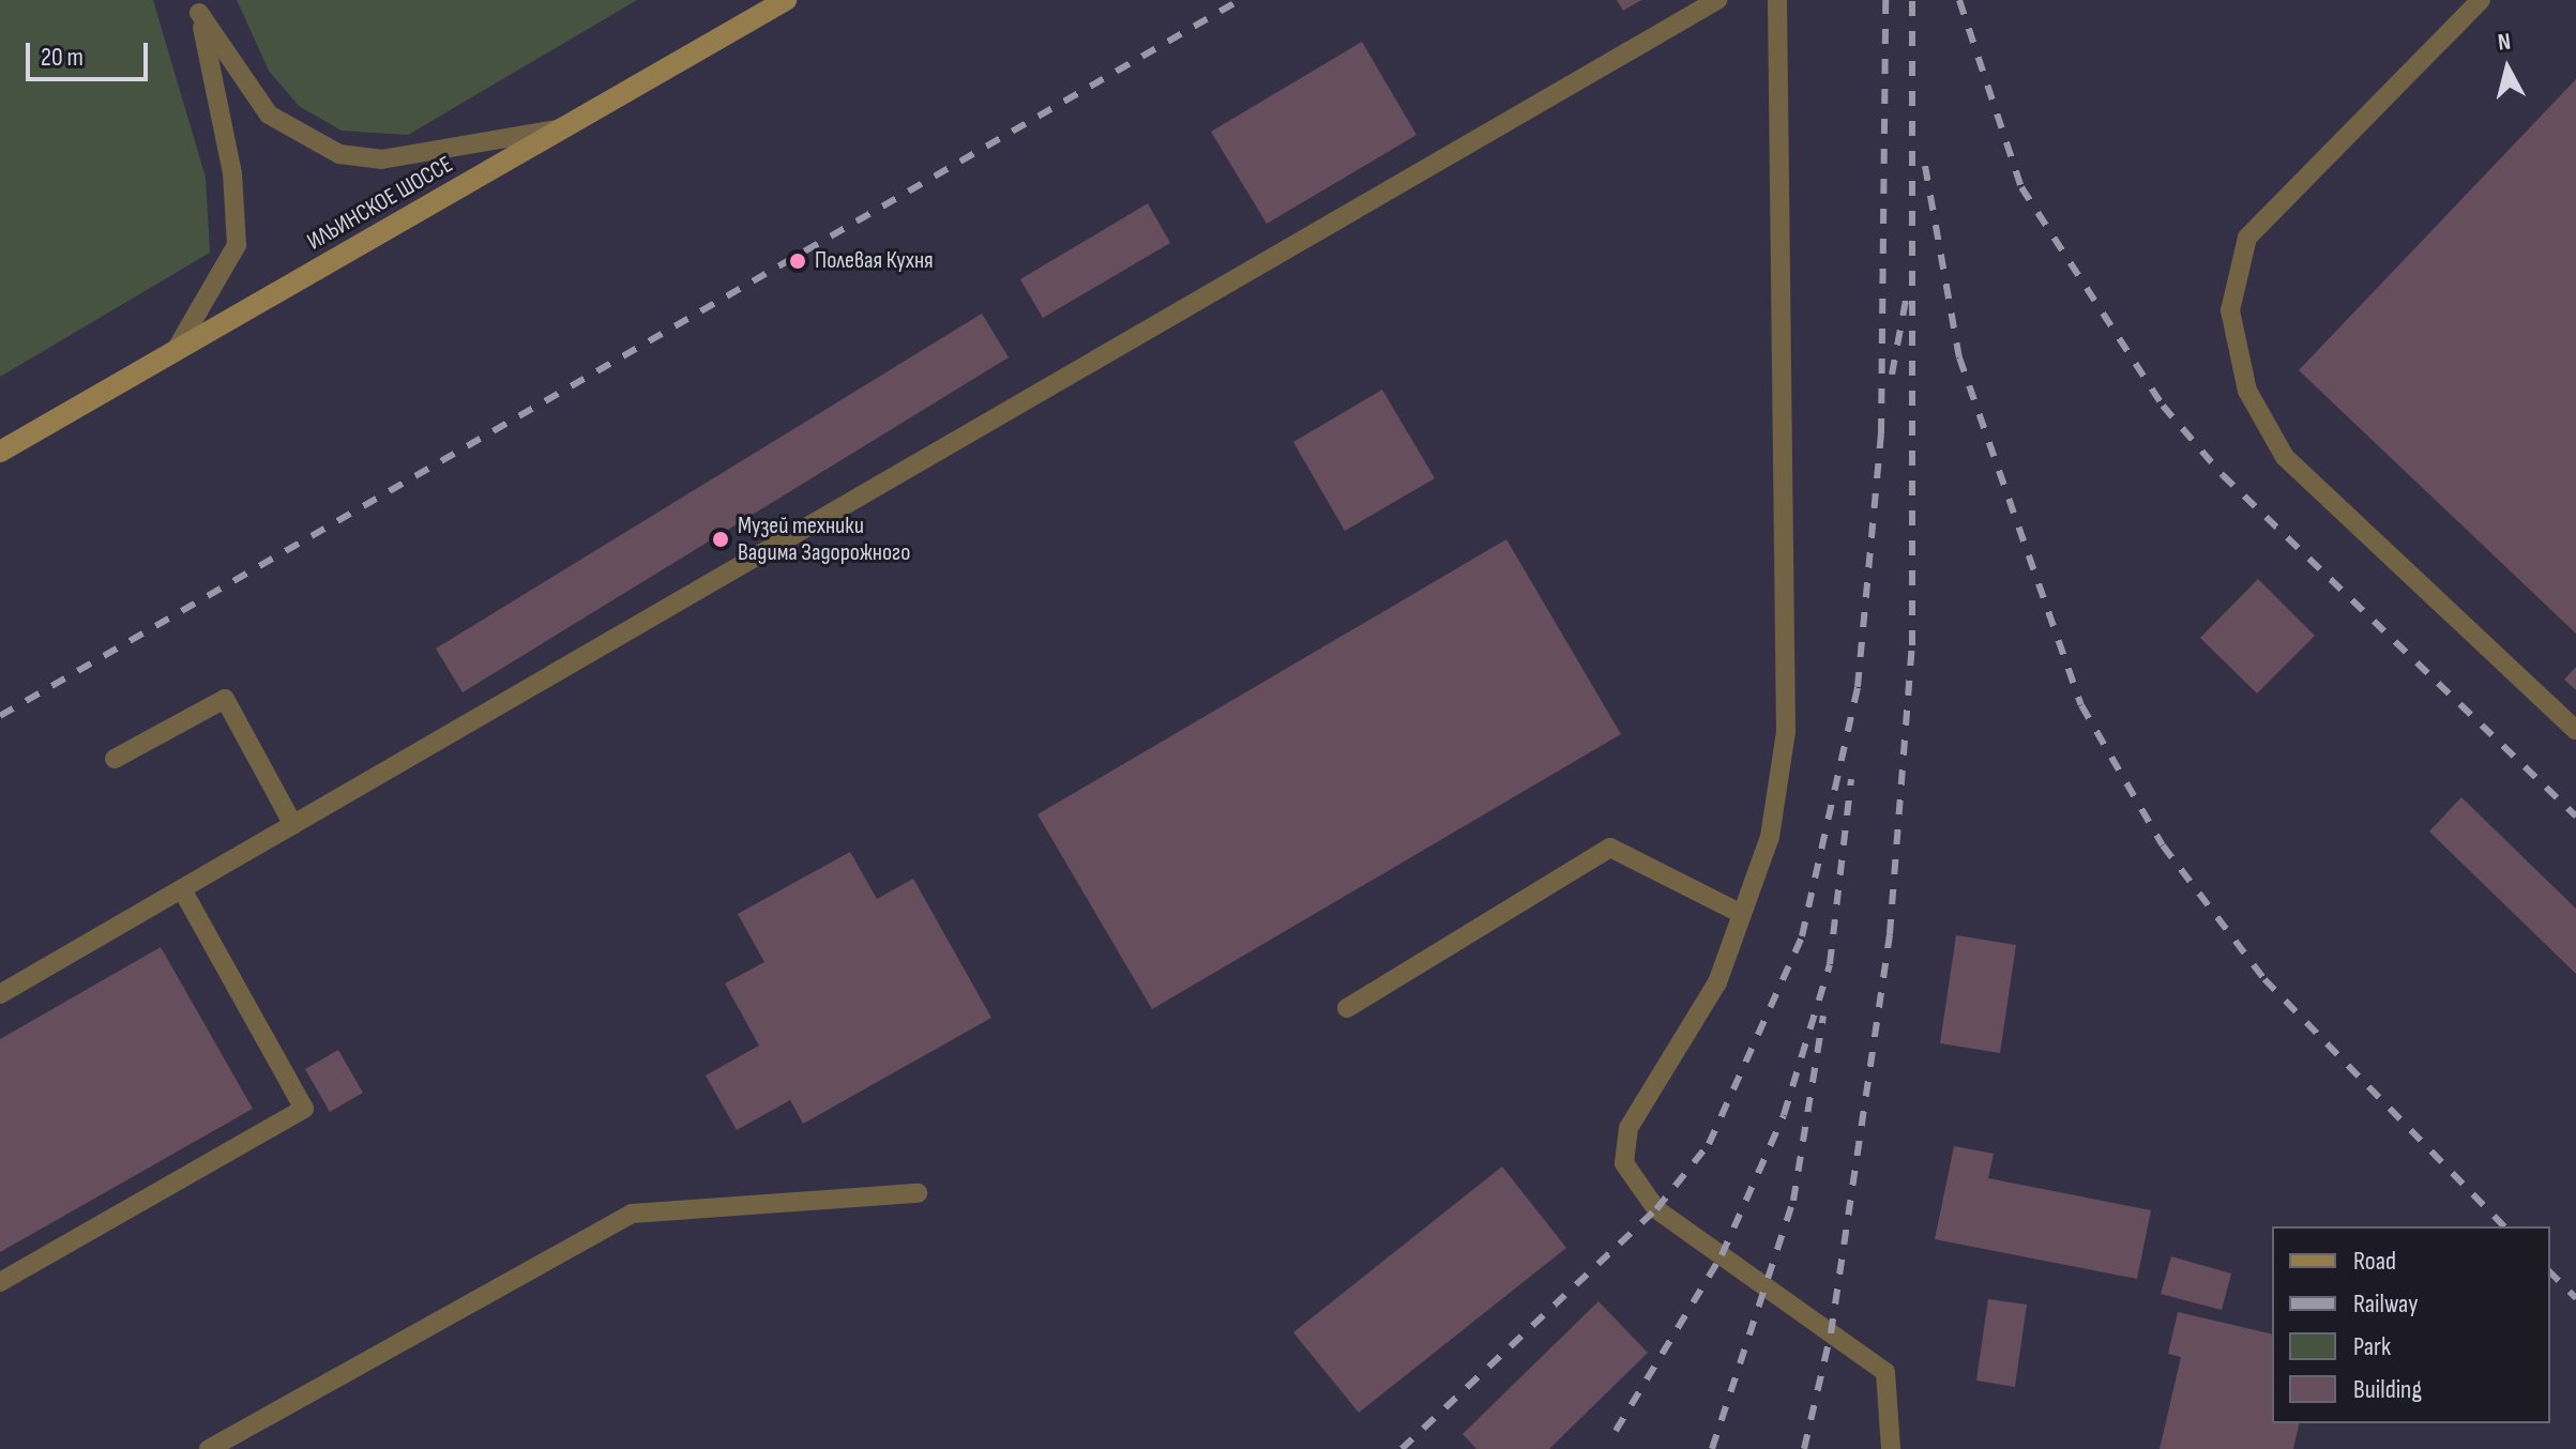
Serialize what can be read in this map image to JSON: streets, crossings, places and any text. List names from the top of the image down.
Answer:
{
  "streets": {
    "main road": ["ИЛЬИНСКОЕ ШОССЕ"]
  },
  "places": ["Полевая Кухня", "Музей техники Вадима Задорожного"],
  "legend": [
    "Road",
    "Railway",
    "Park",
    "Building"
  ],
  "scale_bar": "20 m",
  "north": "top"
}
